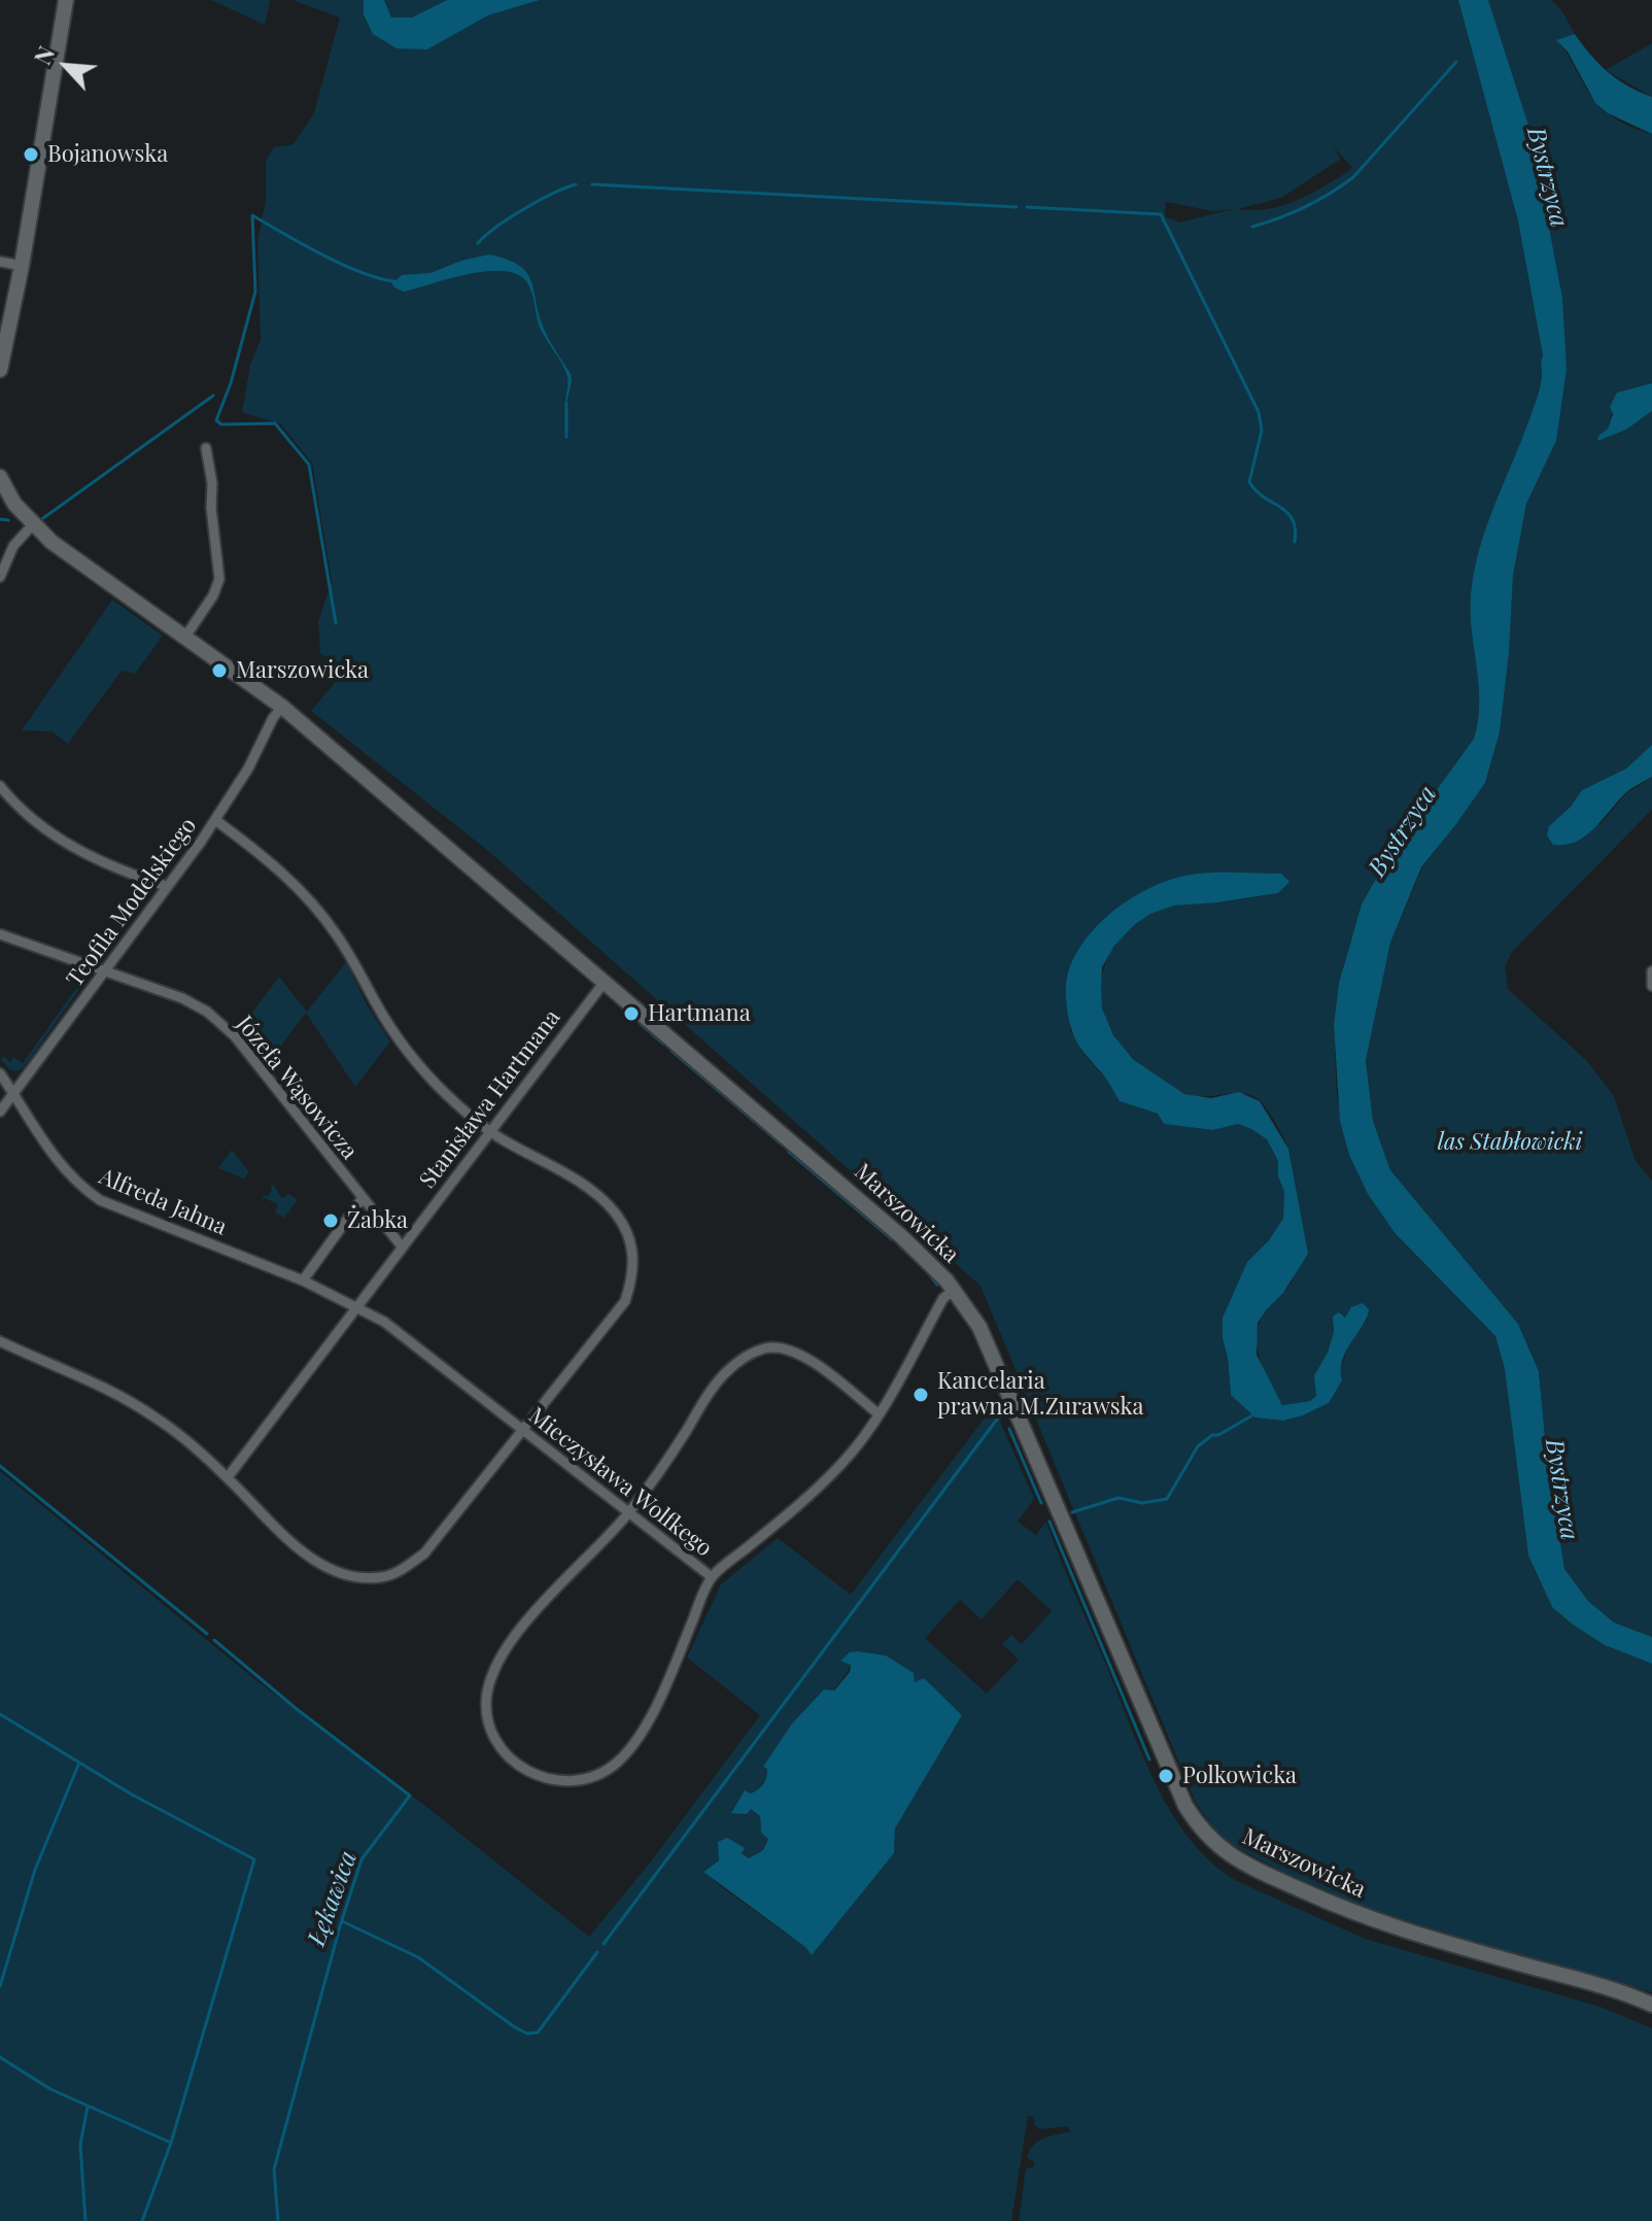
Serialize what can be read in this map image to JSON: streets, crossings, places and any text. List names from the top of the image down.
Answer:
{
  "streets": {
    "street": [
      "Teofila Modelskiego",
      "Józefa Wąsowicza",
      "Stanisława Hartmana",
      "Alfreda Jahna",
      "Marszowicka",
      "Mieczysława Wolfkego"
    ]
  },
  "crossings": [
    ["Teofila Modelskiego", "Józefa Wąsowicza"],
    ["Teofila Modelskiego", "Alfreda Jahna"],
    ["Teofila Modelskiego", "Marszowicka"],
    ["Józefa Wąsowicza", "Stanisława Hartmana"],
    ["Stanisława Hartmana", "Alfreda Jahna"],
    ["Stanisława Hartmana", "Marszowicka"],
    ["Stanisława Hartmana", "Mieczysława Wolfkego"],
    ["Alfreda Jahna", "Mieczysława Wolfkego"],
    ["Marszowicka", "Mieczysława Wolfkego"]
  ],
  "water": ["Bystrzyca", "Łękawica"],
  "parks": ["las Stabłowicki"],
  "places": [
    "Bojanowska",
    "Marszowicka",
    "Hartmana",
    "Żabka",
    "Kancelaria prawna M.Zurawska",
    "Polkowicka"
  ],
  "north": "top left"
}
